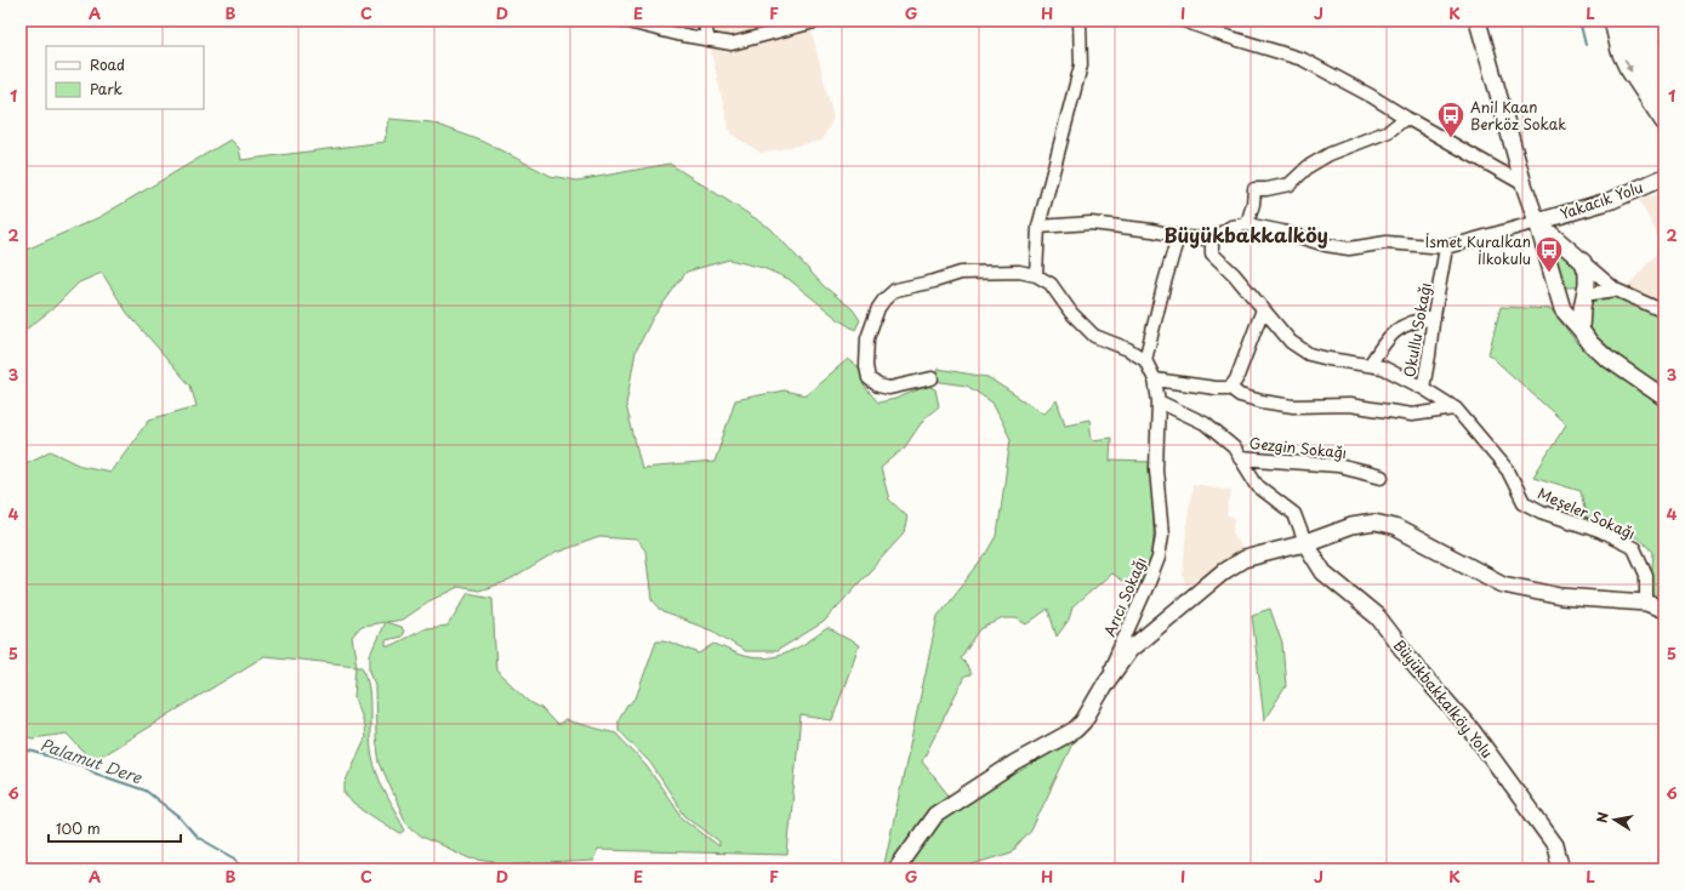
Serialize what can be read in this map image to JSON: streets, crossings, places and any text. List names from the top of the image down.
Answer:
{
  "streets": {
    "main road": ["Yakacık Yolu", "Büyükbakkalköy Yolu"],
    "street": [
      "Okullu Sokağı",
      "Gezgin Sokağı",
      "Meşeler Sokağı",
      "Arıcı Sokağı"
    ]
  },
  "crossings": [
    ["Okullu Sokağı", "Meşeler Sokağı"]
  ],
  "districts": ["Büyükbakkalköy"],
  "water": ["Palamut Dere"],
  "places": {
    "bus stop": ["Anil Kaan Berköz Sokak", "İsmet Kuralkan İlkokulu"]
  },
  "legend": ["Road", "Park"],
  "scale_bar": "100 m",
  "north": "left",
  "grid": {
    "columns": [
      "A",
      "B",
      "C",
      "D",
      "E",
      "F",
      "G",
      "H",
      "I",
      "J",
      "K",
      "L"
    ],
    "rows": [
      "1",
      "2",
      "3",
      "4",
      "5",
      "6"
    ]
  }
}
